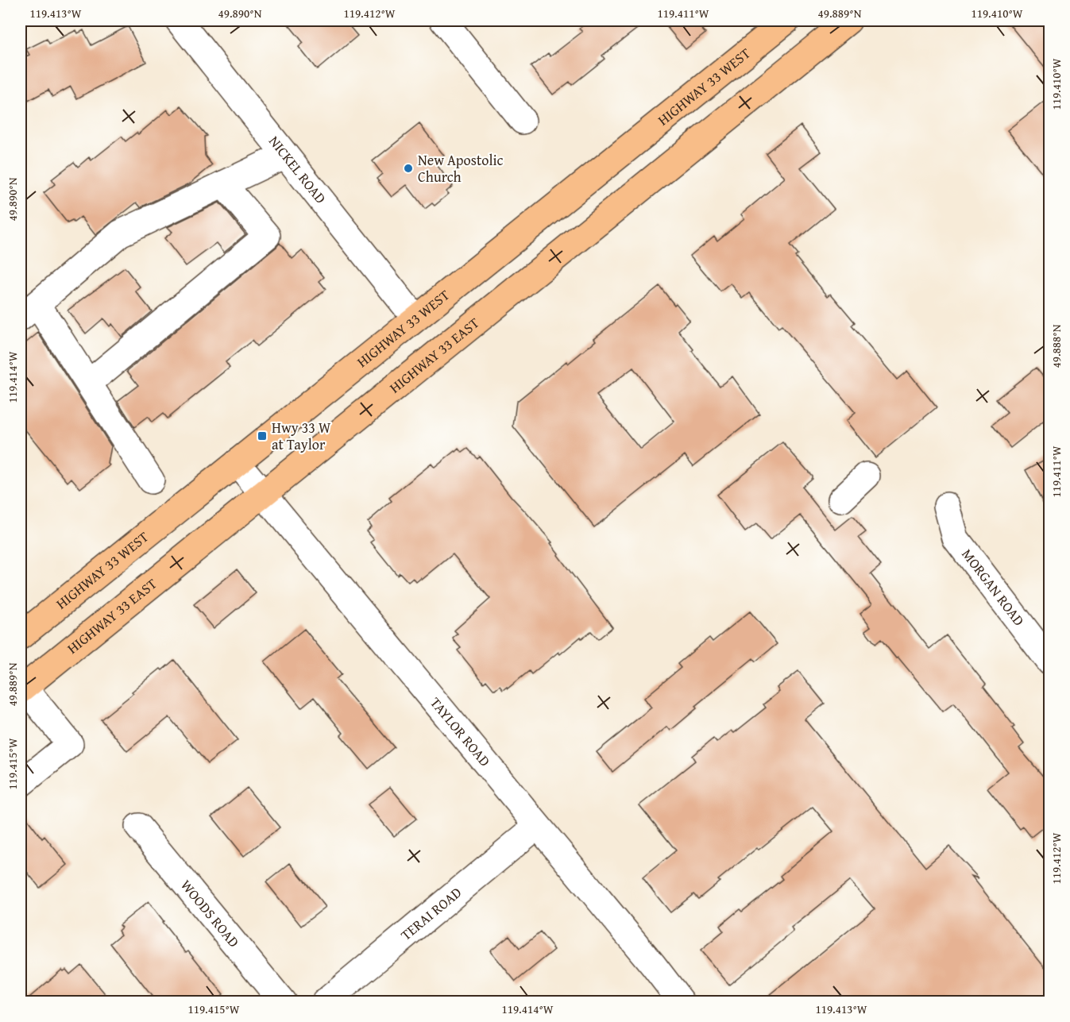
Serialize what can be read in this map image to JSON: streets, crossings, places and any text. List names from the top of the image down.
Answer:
{
  "streets": {
    "main road": ["HIGHWAY 33 WEST", "HIGHWAY 33 EAST"],
    "street": [
      "NICKEL ROAD",
      "MORGAN ROAD",
      "TAYLOR ROAD",
      "WOODS ROAD",
      "TERAI ROAD"
    ]
  },
  "crossings": [
    ["HIGHWAY 33 WEST", "NICKEL ROAD"],
    ["HIGHWAY 33 WEST", "TAYLOR ROAD"],
    ["HIGHWAY 33 EAST", "TAYLOR ROAD"],
    ["TAYLOR ROAD", "TERAI ROAD"]
  ],
  "places": {
    "other": ["New Apostolic Church"],
    "transit": ["Hwy 33 W at Taylor"]
  },
  "coordinates": [
    "119.413°W",
    "49.890°N",
    "119.412°W",
    "119.411°W",
    "49.889°N",
    "119.410°W",
    "49.888°N",
    "119.414°W",
    "119.415°W"
  ]
}
